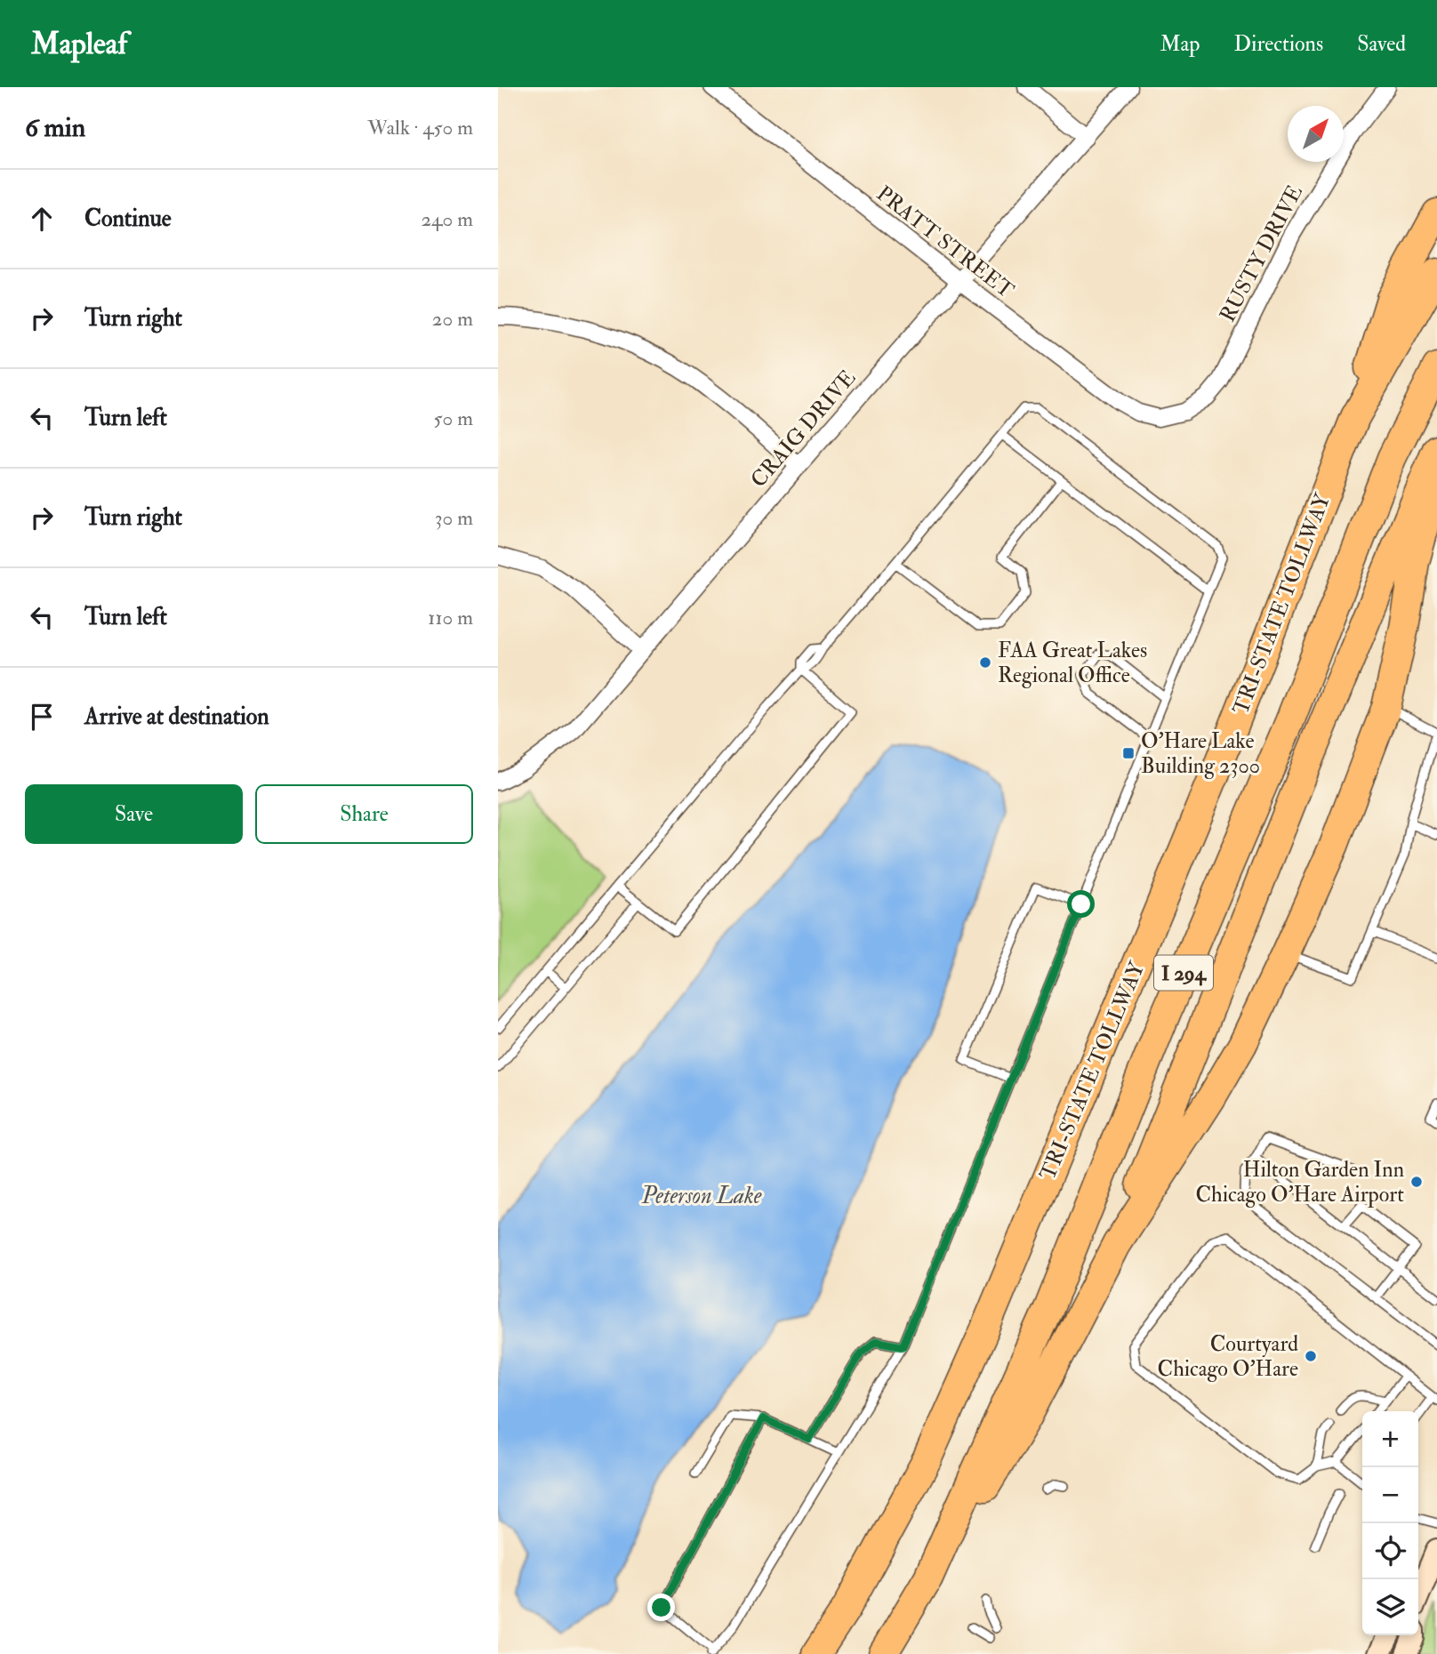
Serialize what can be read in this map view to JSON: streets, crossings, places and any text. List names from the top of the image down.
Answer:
{
  "streets": {
    "highway": ["TRI-STATE TOLLWAY", "I 294"],
    "street": ["PRATT STREET", "RUSTY DRIVE", "CRAIG DRIVE"]
  },
  "crossings": [
    ["PRATT STREET", "RUSTY DRIVE"],
    ["PRATT STREET", "CRAIG DRIVE"]
  ],
  "water": ["Peterson Lake"],
  "places": {
    "other": ["FAA Great Lakes Regional Office", "Hilton Garden Inn Chicago O'Hare Airport", "Courtyard Chicago O'Hare"],
    "transit": ["O'Hare Lake Building 2300"]
  },
  "north": "top right",
  "page": {
    "header": "Mapleaf",
    "nav": ["Map", "Directions", "Saved"],
    "heading": ["6 min", "Walk · 450 m"],
    "list": [
      ["Continue", "240 m"],
      ["Turn right", "20 m"],
      ["Turn left", "50 m"],
      ["Turn right", "30 m"],
      ["Turn left", "110 m"],
      "Arrive at destination"
    ],
    "buttons": ["Save", "Share"],
    "map_buttons": ["+", "−"]
  }
}
